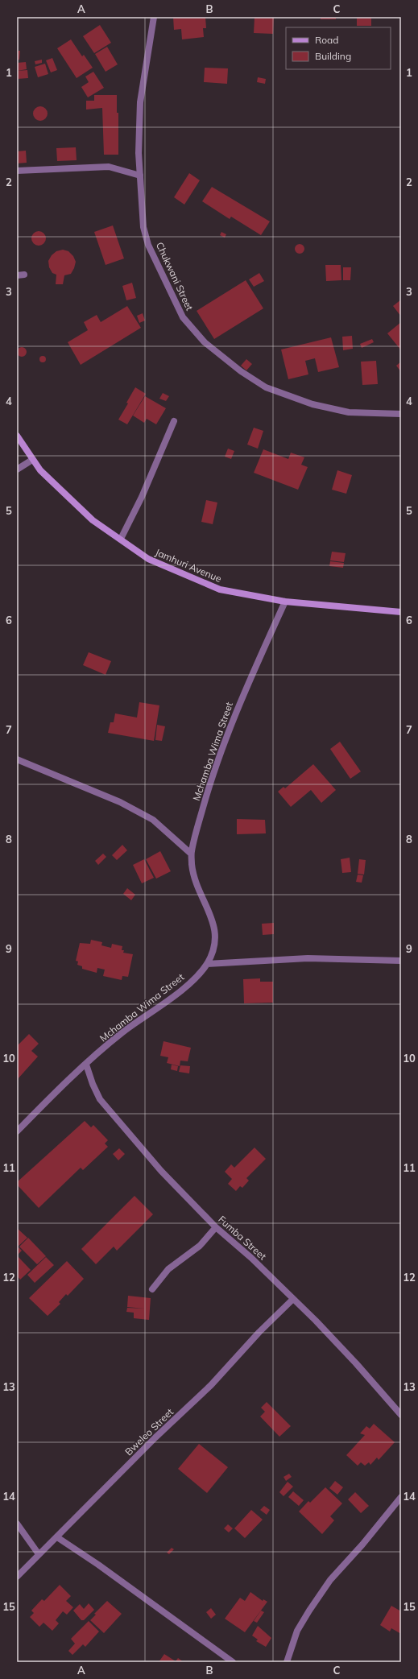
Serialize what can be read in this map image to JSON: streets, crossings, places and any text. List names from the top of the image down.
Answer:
{
  "streets": {
    "street": [
      "Chukwani Street",
      "Jamhuri Avenue",
      "Mchamba Wima Street",
      "Fumba Street",
      "Bweleo Street"
    ]
  },
  "crossings": [
    ["Jamhuri Avenue", "Mchamba Wima Street"],
    ["Mchamba Wima Street", "Fumba Street"],
    ["Fumba Street", "Bweleo Street"]
  ],
  "legend": ["Road", "Building"],
  "grid": {
    "columns": ["A", "B", "C"],
    "rows": [
      "1",
      "2",
      "3",
      "4",
      "5",
      "6",
      "7",
      "8",
      "9",
      "10",
      "11",
      "12",
      "13",
      "14",
      "15"
    ]
  }
}
